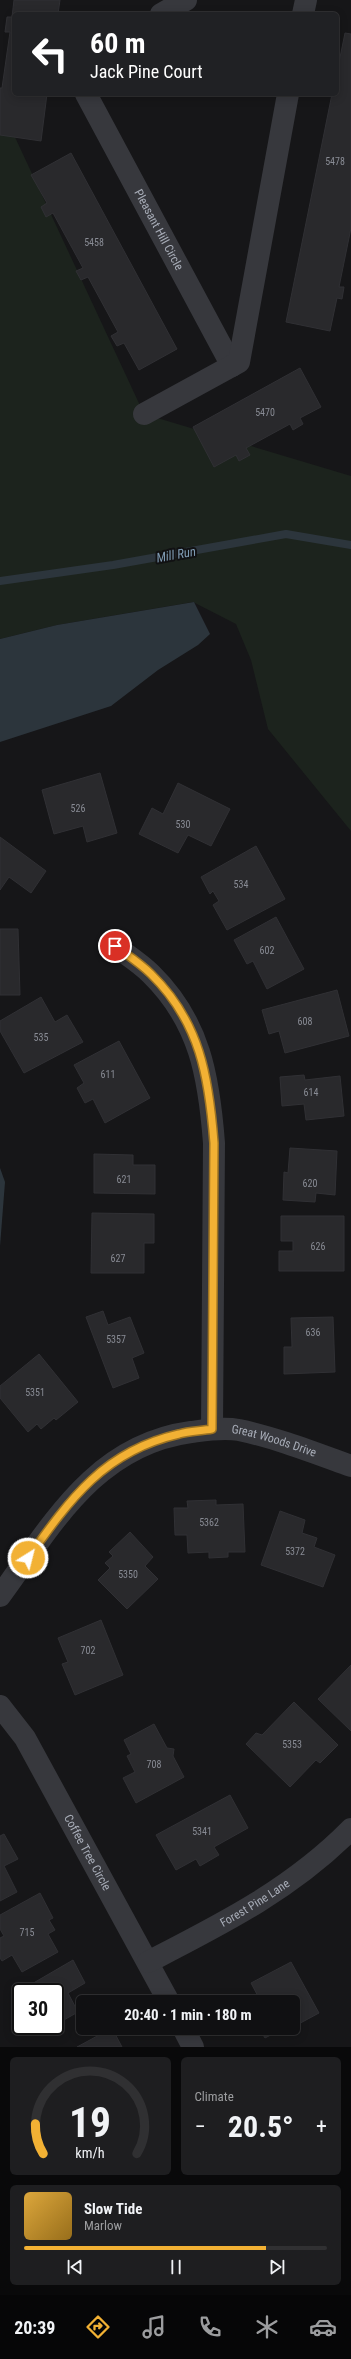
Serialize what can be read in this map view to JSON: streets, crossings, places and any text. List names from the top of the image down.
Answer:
{
  "streets": {
    "street": [
      "Pleasant Hill Circle",
      "Great Woods Drive",
      "Coffee Tree Circle",
      "Forest Pine Lane"
    ]
  },
  "crossings": [
    ["Coffee Tree Circle", "Forest Pine Lane"]
  ],
  "water": ["Mill Run"],
  "house_numbers": [
    "5478",
    "5458",
    "5470",
    "526",
    "530",
    "534",
    "602",
    "608",
    "535",
    "611",
    "614",
    "621",
    "620",
    "626",
    "627",
    "636",
    "5357",
    "5351",
    "5362",
    "5372",
    "5350",
    "702",
    "5353",
    "708",
    "5341",
    "715"
  ],
  "page": {
    "turn": ["60 m", "Jack Pine Court"],
    "limit": "30",
    "trip": "20:40 · 1 min · 180 m",
    "tile": "Climate",
    "heat": ["−", "20.5°", "+"],
    "song": ["Slow Tide", "Marlow"],
    "tabs": "20:39",
    "gauge": ["19", "km/h"]
  }
}
